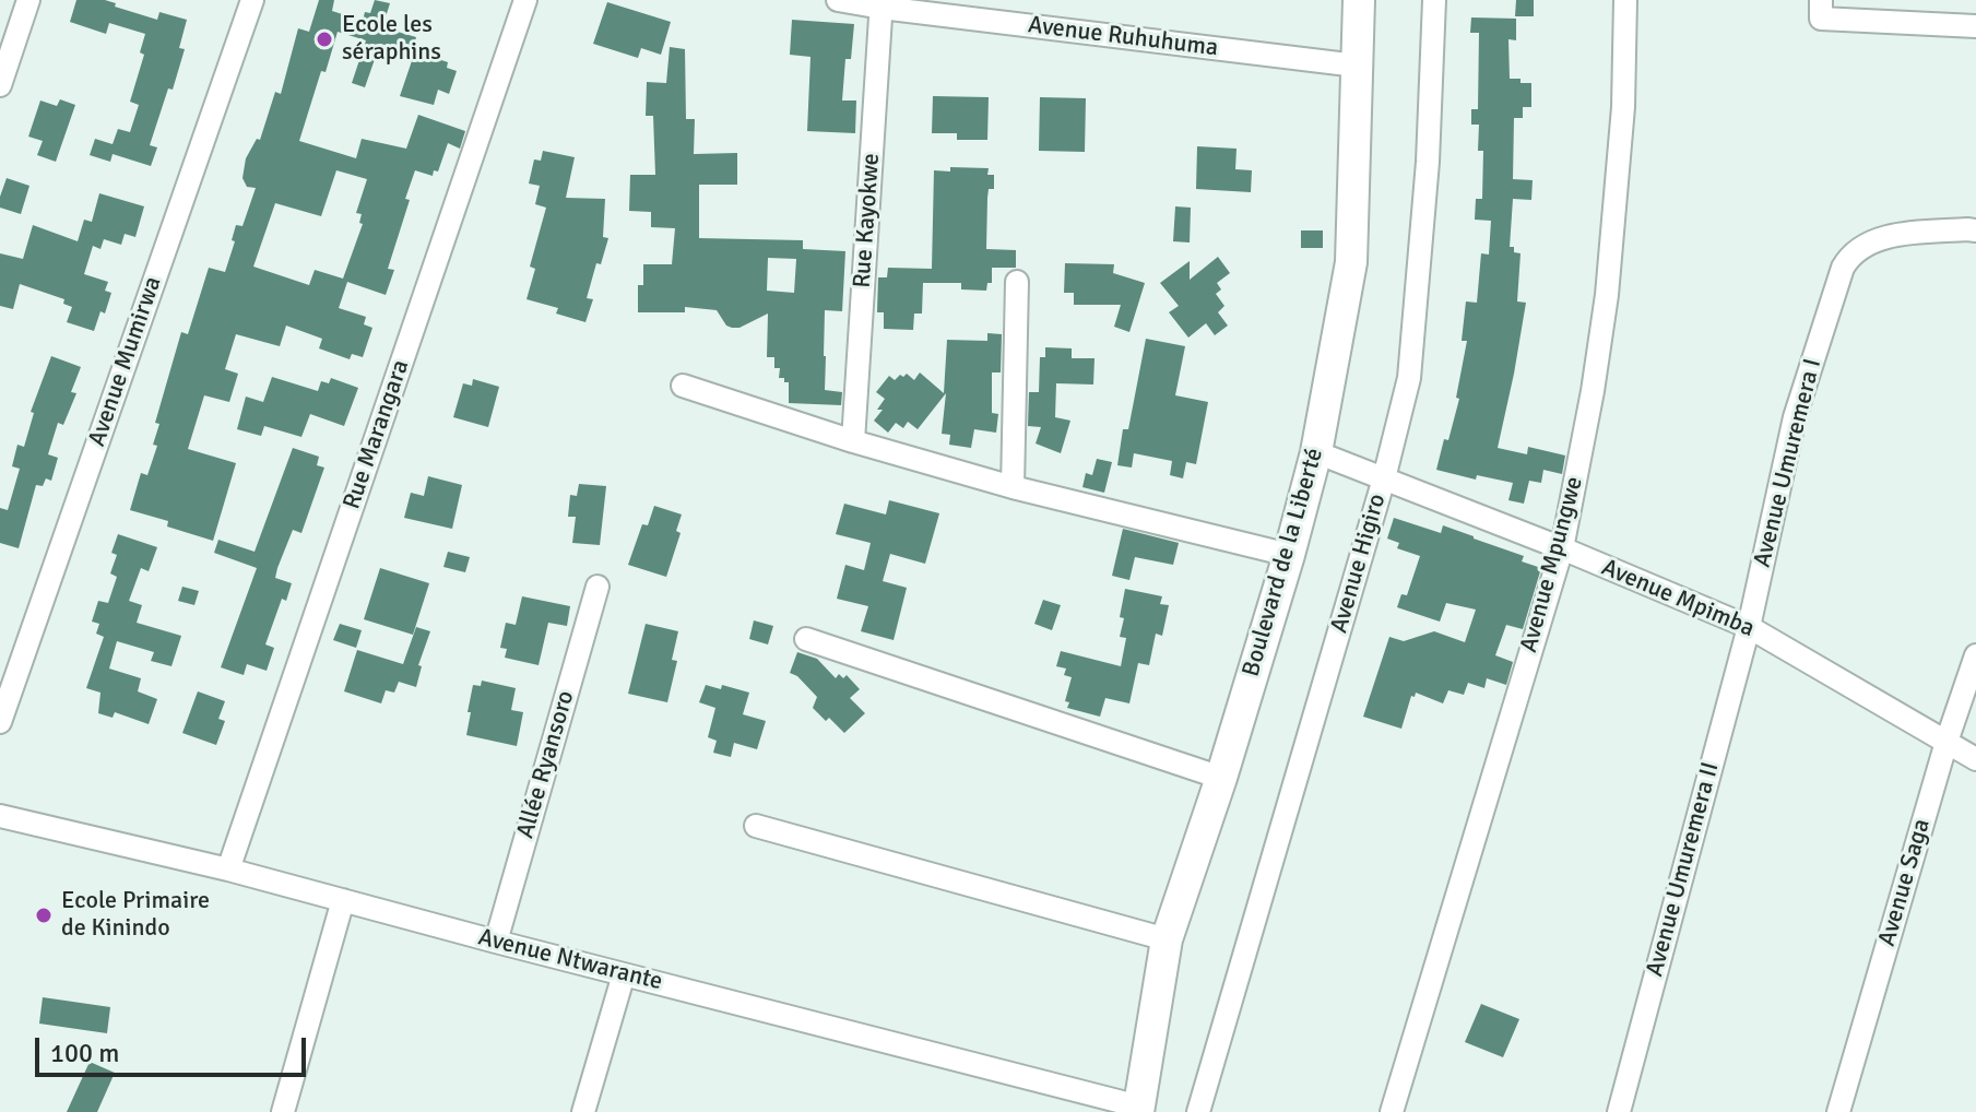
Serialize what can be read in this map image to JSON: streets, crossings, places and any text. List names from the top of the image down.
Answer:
{
  "streets": {
    "highway": ["Boulevard de la Liberté"],
    "street": [
      "Avenue Ruhuhuma",
      "Rue Kayokwe",
      "Avenue Mumirwa",
      "Rue Marangara",
      "Avenue Umuremera I",
      "Avenue Higiro",
      "Avenue Mpungwe",
      "Avenue Mpimba",
      "Allée Ryansoro",
      "Avenue Umuremera II",
      "Avenue Saga",
      "Avenue Ntwarante"
    ]
  },
  "crossings": [
    ["Avenue Ruhuhuma", "Rue Kayokwe"],
    ["Avenue Ruhuhuma", "Boulevard de la Liberté"],
    ["Rue Marangara", "Avenue Ntwarante"],
    ["Avenue Umuremera I", "Avenue Mpimba"],
    ["Avenue Umuremera I", "Avenue Umuremera II"],
    ["Boulevard de la Liberté", "Avenue Mpimba"],
    ["Boulevard de la Liberté", "Avenue Ntwarante"],
    ["Avenue Higiro", "Avenue Mpimba"],
    ["Avenue Mpungwe", "Avenue Mpimba"],
    ["Avenue Mpimba", "Avenue Umuremera II"],
    ["Avenue Mpimba", "Avenue Saga"],
    ["Allée Ryansoro", "Avenue Ntwarante"]
  ],
  "places": ["Ecole les séraphins", "Ecole Primaire de Kinindo"],
  "scale_bar": "100 m"
}
